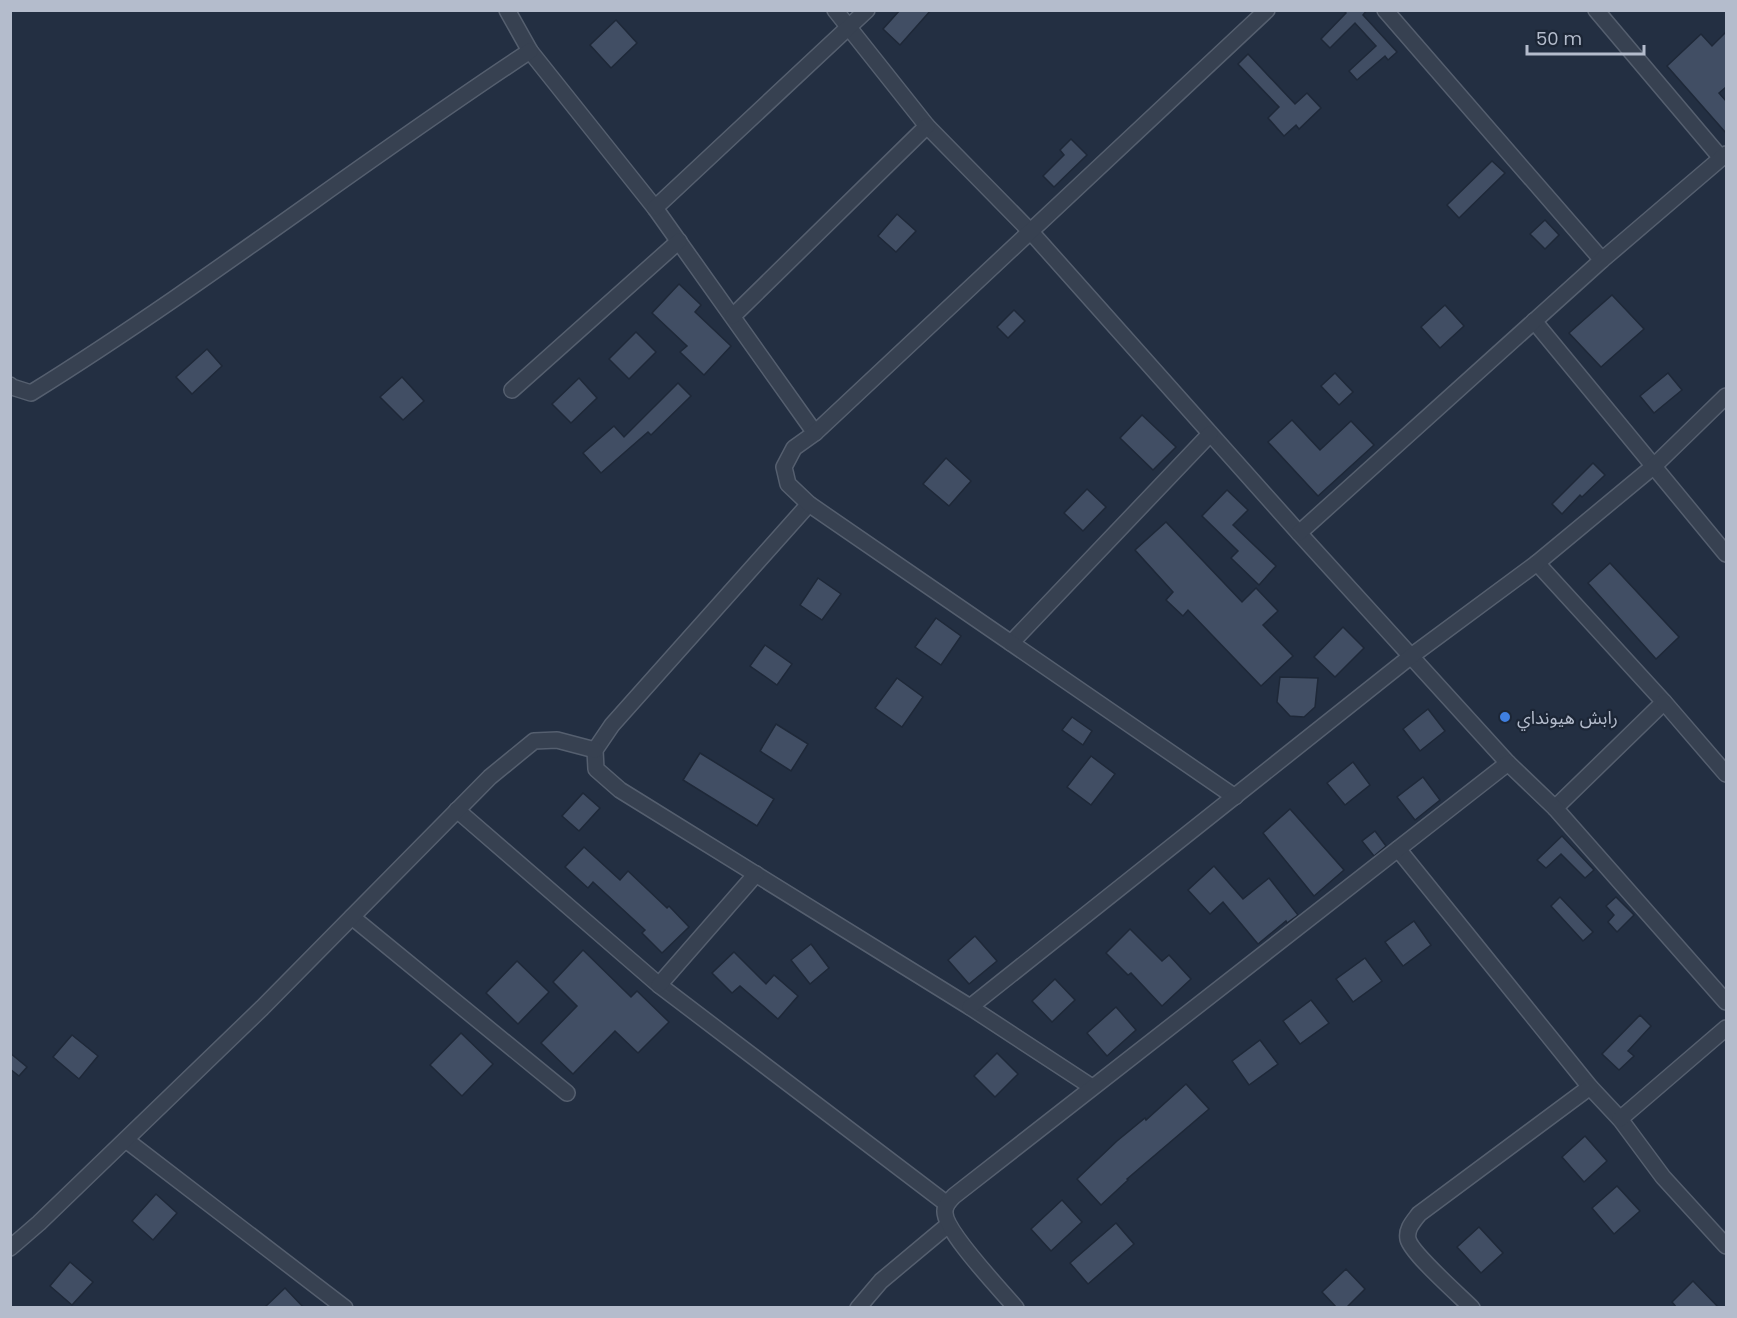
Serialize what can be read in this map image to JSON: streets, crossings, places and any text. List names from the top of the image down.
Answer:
{
  "places": ["رابش هيونداي"],
  "scale_bar": "50 m"
}
